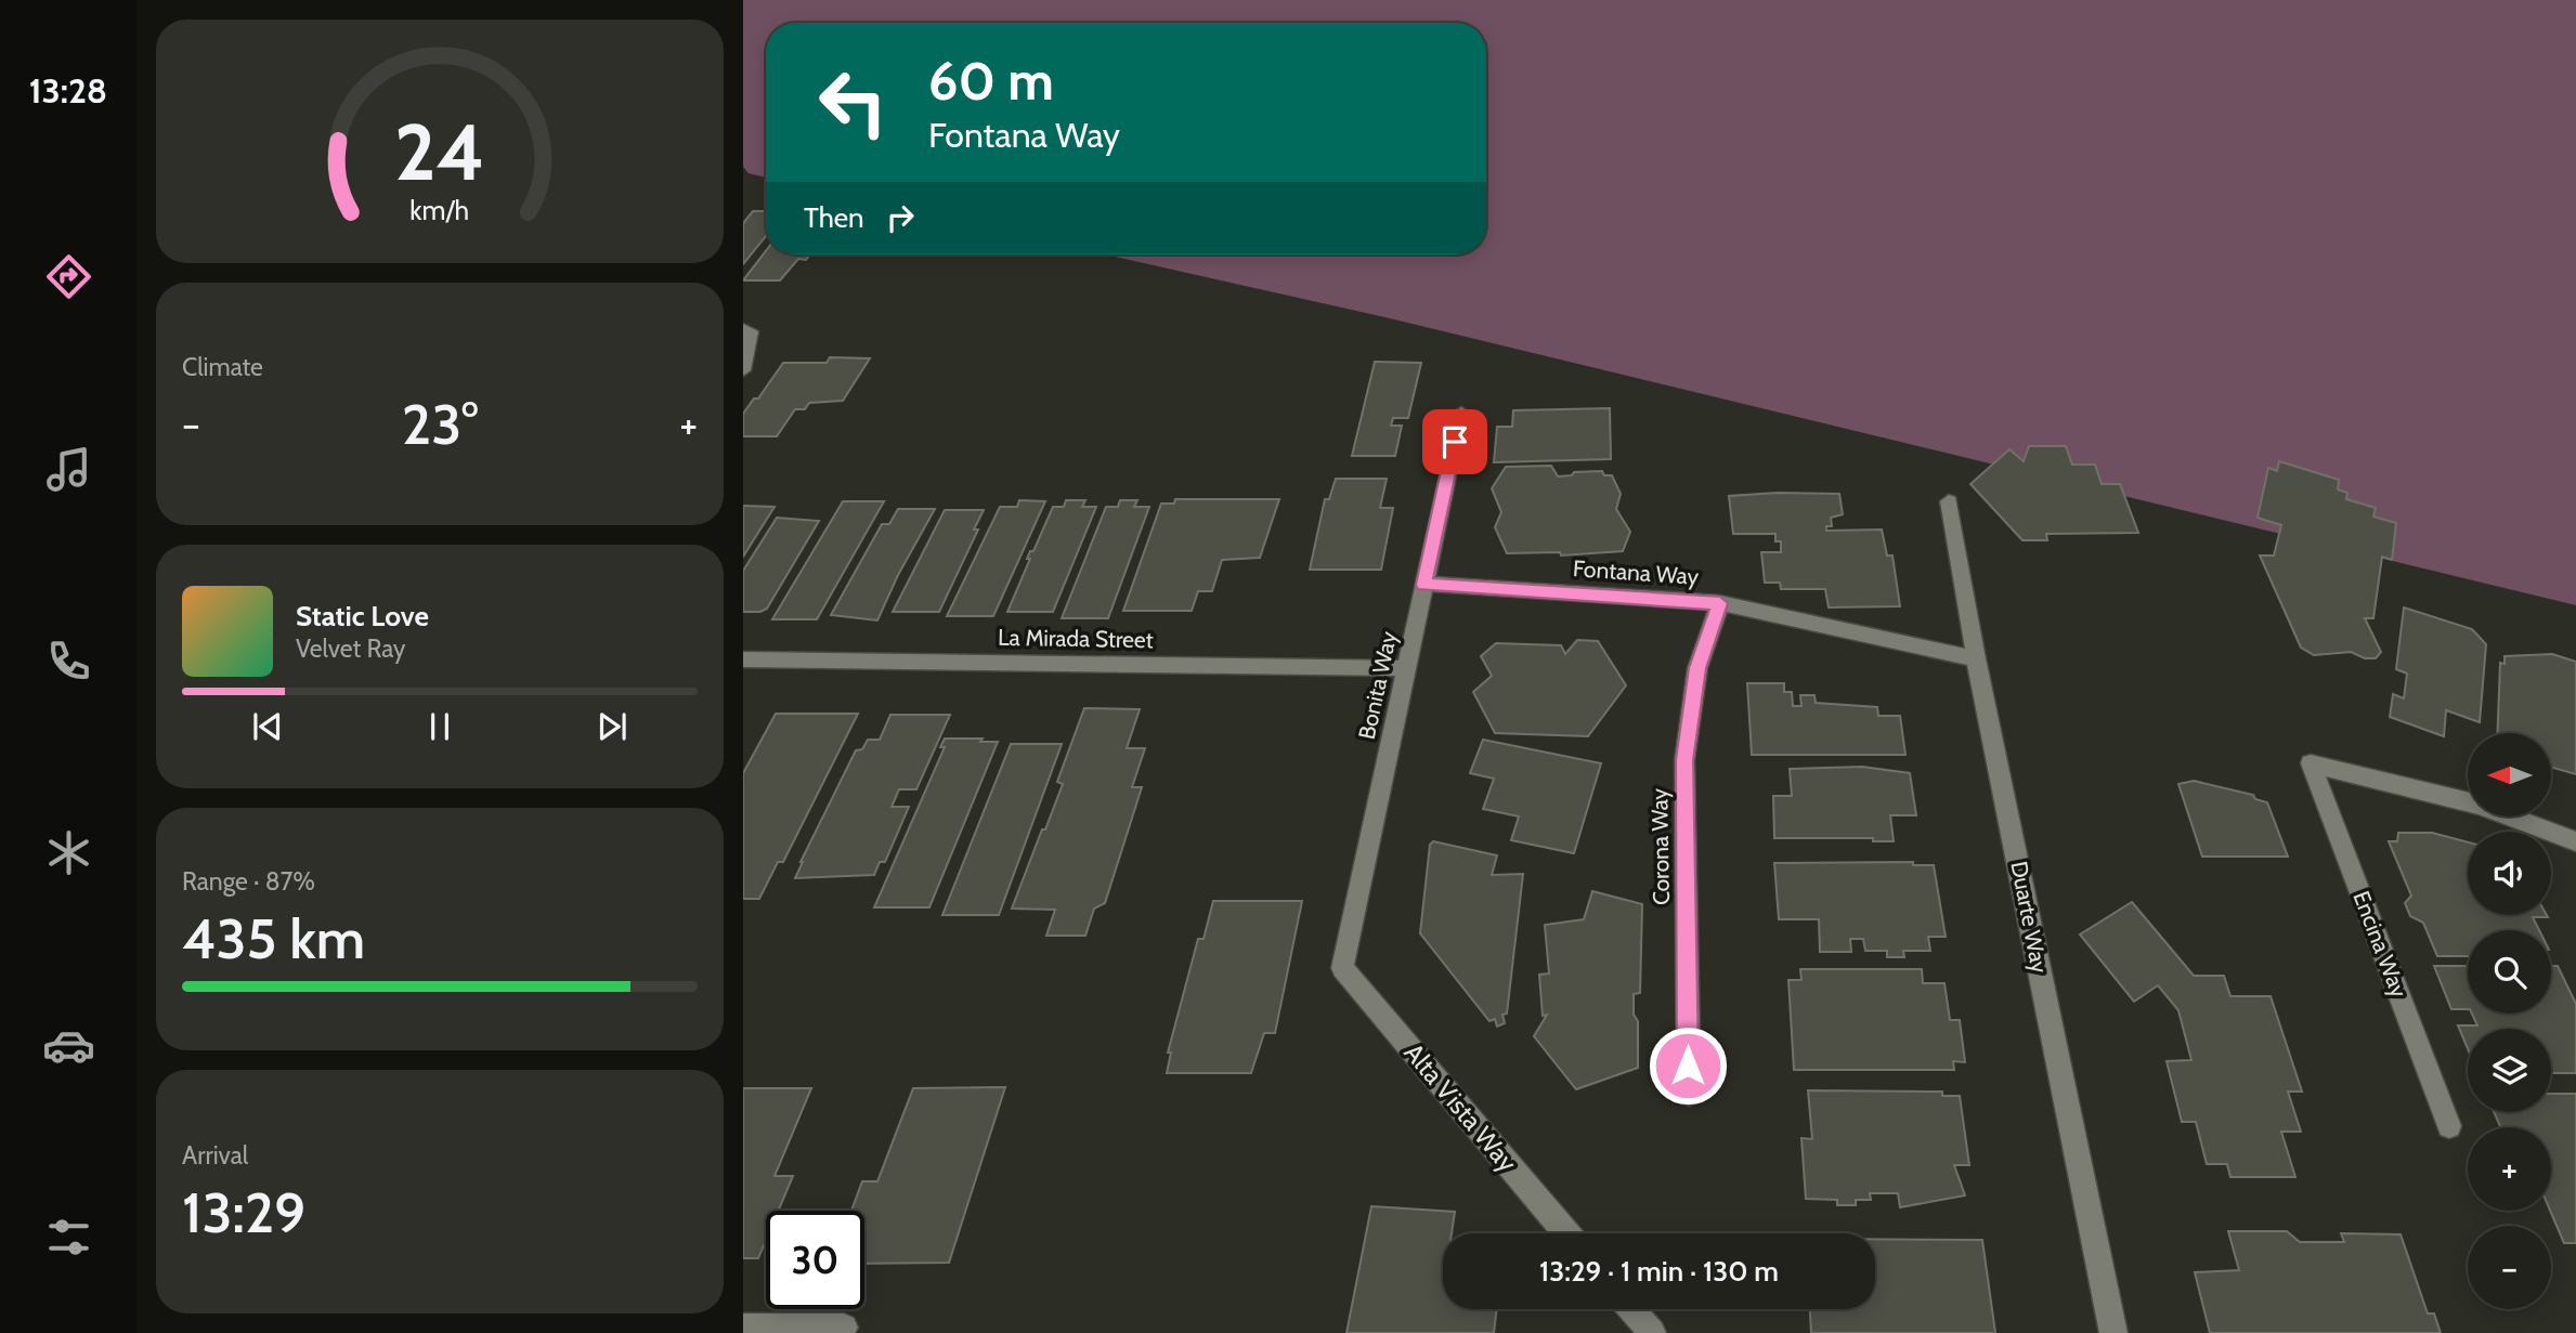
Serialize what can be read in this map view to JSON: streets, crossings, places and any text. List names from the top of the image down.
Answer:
{
  "streets": {
    "street": [
      "Fontana Way",
      "La Mirada Street",
      "Bonita Way",
      "Corona Way",
      "Duarte Way",
      "Encina Way",
      "Alta Vista Way"
    ]
  },
  "crossings": [
    ["Fontana Way", "Bonita Way"],
    ["Fontana Way", "Corona Way"],
    ["Fontana Way", "Duarte Way"],
    ["La Mirada Street", "Bonita Way"],
    ["Bonita Way", "Alta Vista Way"]
  ],
  "north": "left",
  "page": {
    "tabs": "13:28",
    "turn": ["60 m", "Fontana Way"],
    "then": "Then",
    "tile": [
      "Climate",
      ["Range · 87%", "435 km"],
      ["Arrival", "13:29"]
    ],
    "heat": ["−", "23°", "+"],
    "song": ["Static Love", "Velvet Ray"],
    "map_buttons": ["+", "−"],
    "limit": "30",
    "trip": "13:29 · 1 min · 130 m",
    "gauge": ["24", "km/h"]
  }
}
